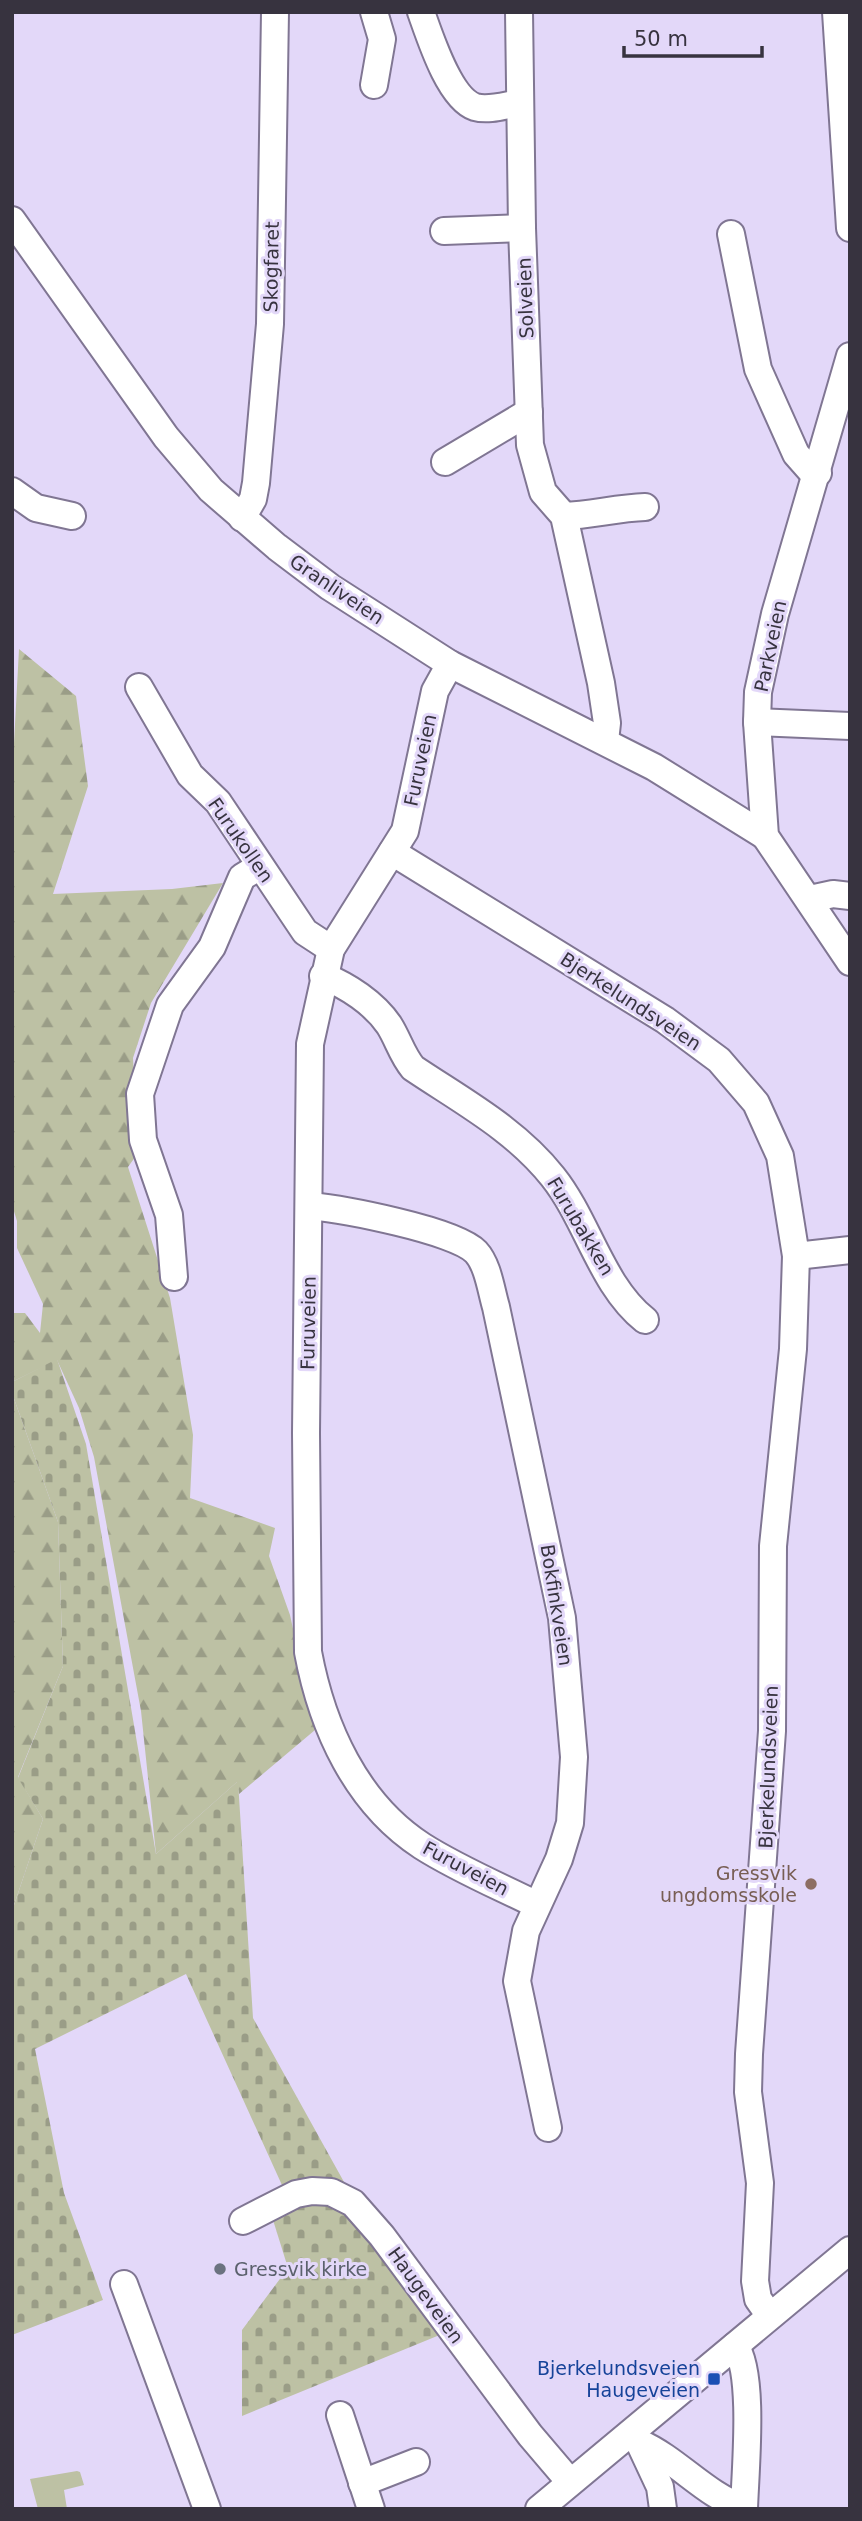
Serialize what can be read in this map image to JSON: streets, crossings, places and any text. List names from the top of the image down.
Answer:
{
  "streets": {
    "street": [
      "Skogfaret",
      "Solveien",
      "Granliveien",
      "Parkveien",
      "Furuveien",
      "Furukollen",
      "Bjerkelundsveien",
      "Furubakken",
      "Bokfinkveien",
      "Haugeveien"
    ]
  },
  "crossings": [
    ["Skogfaret", "Granliveien"],
    ["Granliveien", "Parkveien"],
    ["Granliveien", "Furuveien"],
    ["Furuveien", "Furukollen"],
    ["Furuveien", "Bjerkelundsveien"],
    ["Furuveien", "Furubakken"],
    ["Furuveien", "Bokfinkveien"]
  ],
  "places": {
    "other": ["Gressvik ungdomsskole", "Gressvik kirke"],
    "transit": ["Bjerkelundsveien Haugeveien"]
  },
  "scale_bar": "50 m"
}
